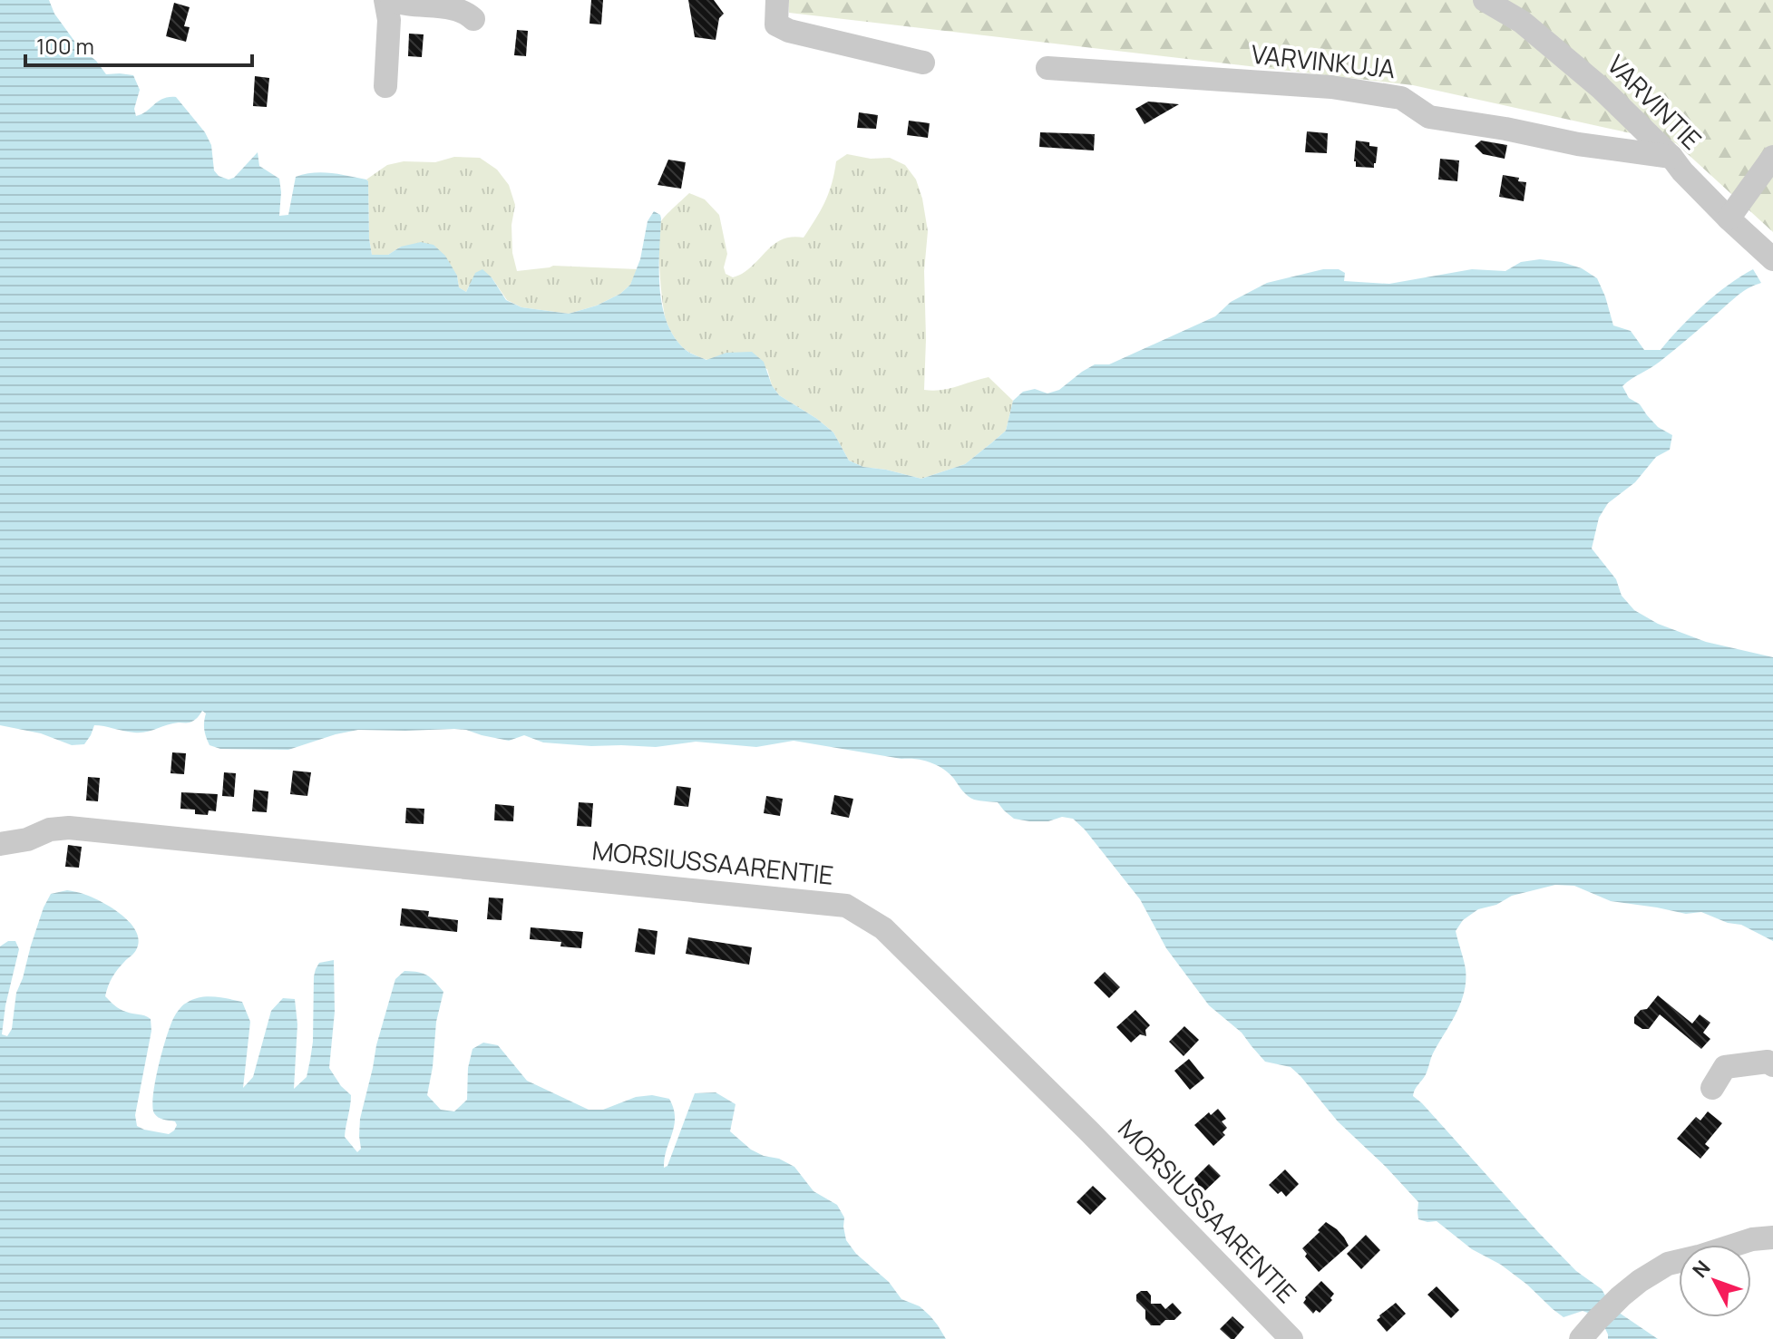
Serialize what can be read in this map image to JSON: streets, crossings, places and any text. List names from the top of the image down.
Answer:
{
  "streets": {
    "street": ["VARVINKUJA", "VARVINTIE", "MORSIUSSAARENTIE"]
  },
  "crossings": [
    ["VARVINKUJA", "VARVINTIE"]
  ],
  "scale_bar": "100 m",
  "north": "top left"
}
